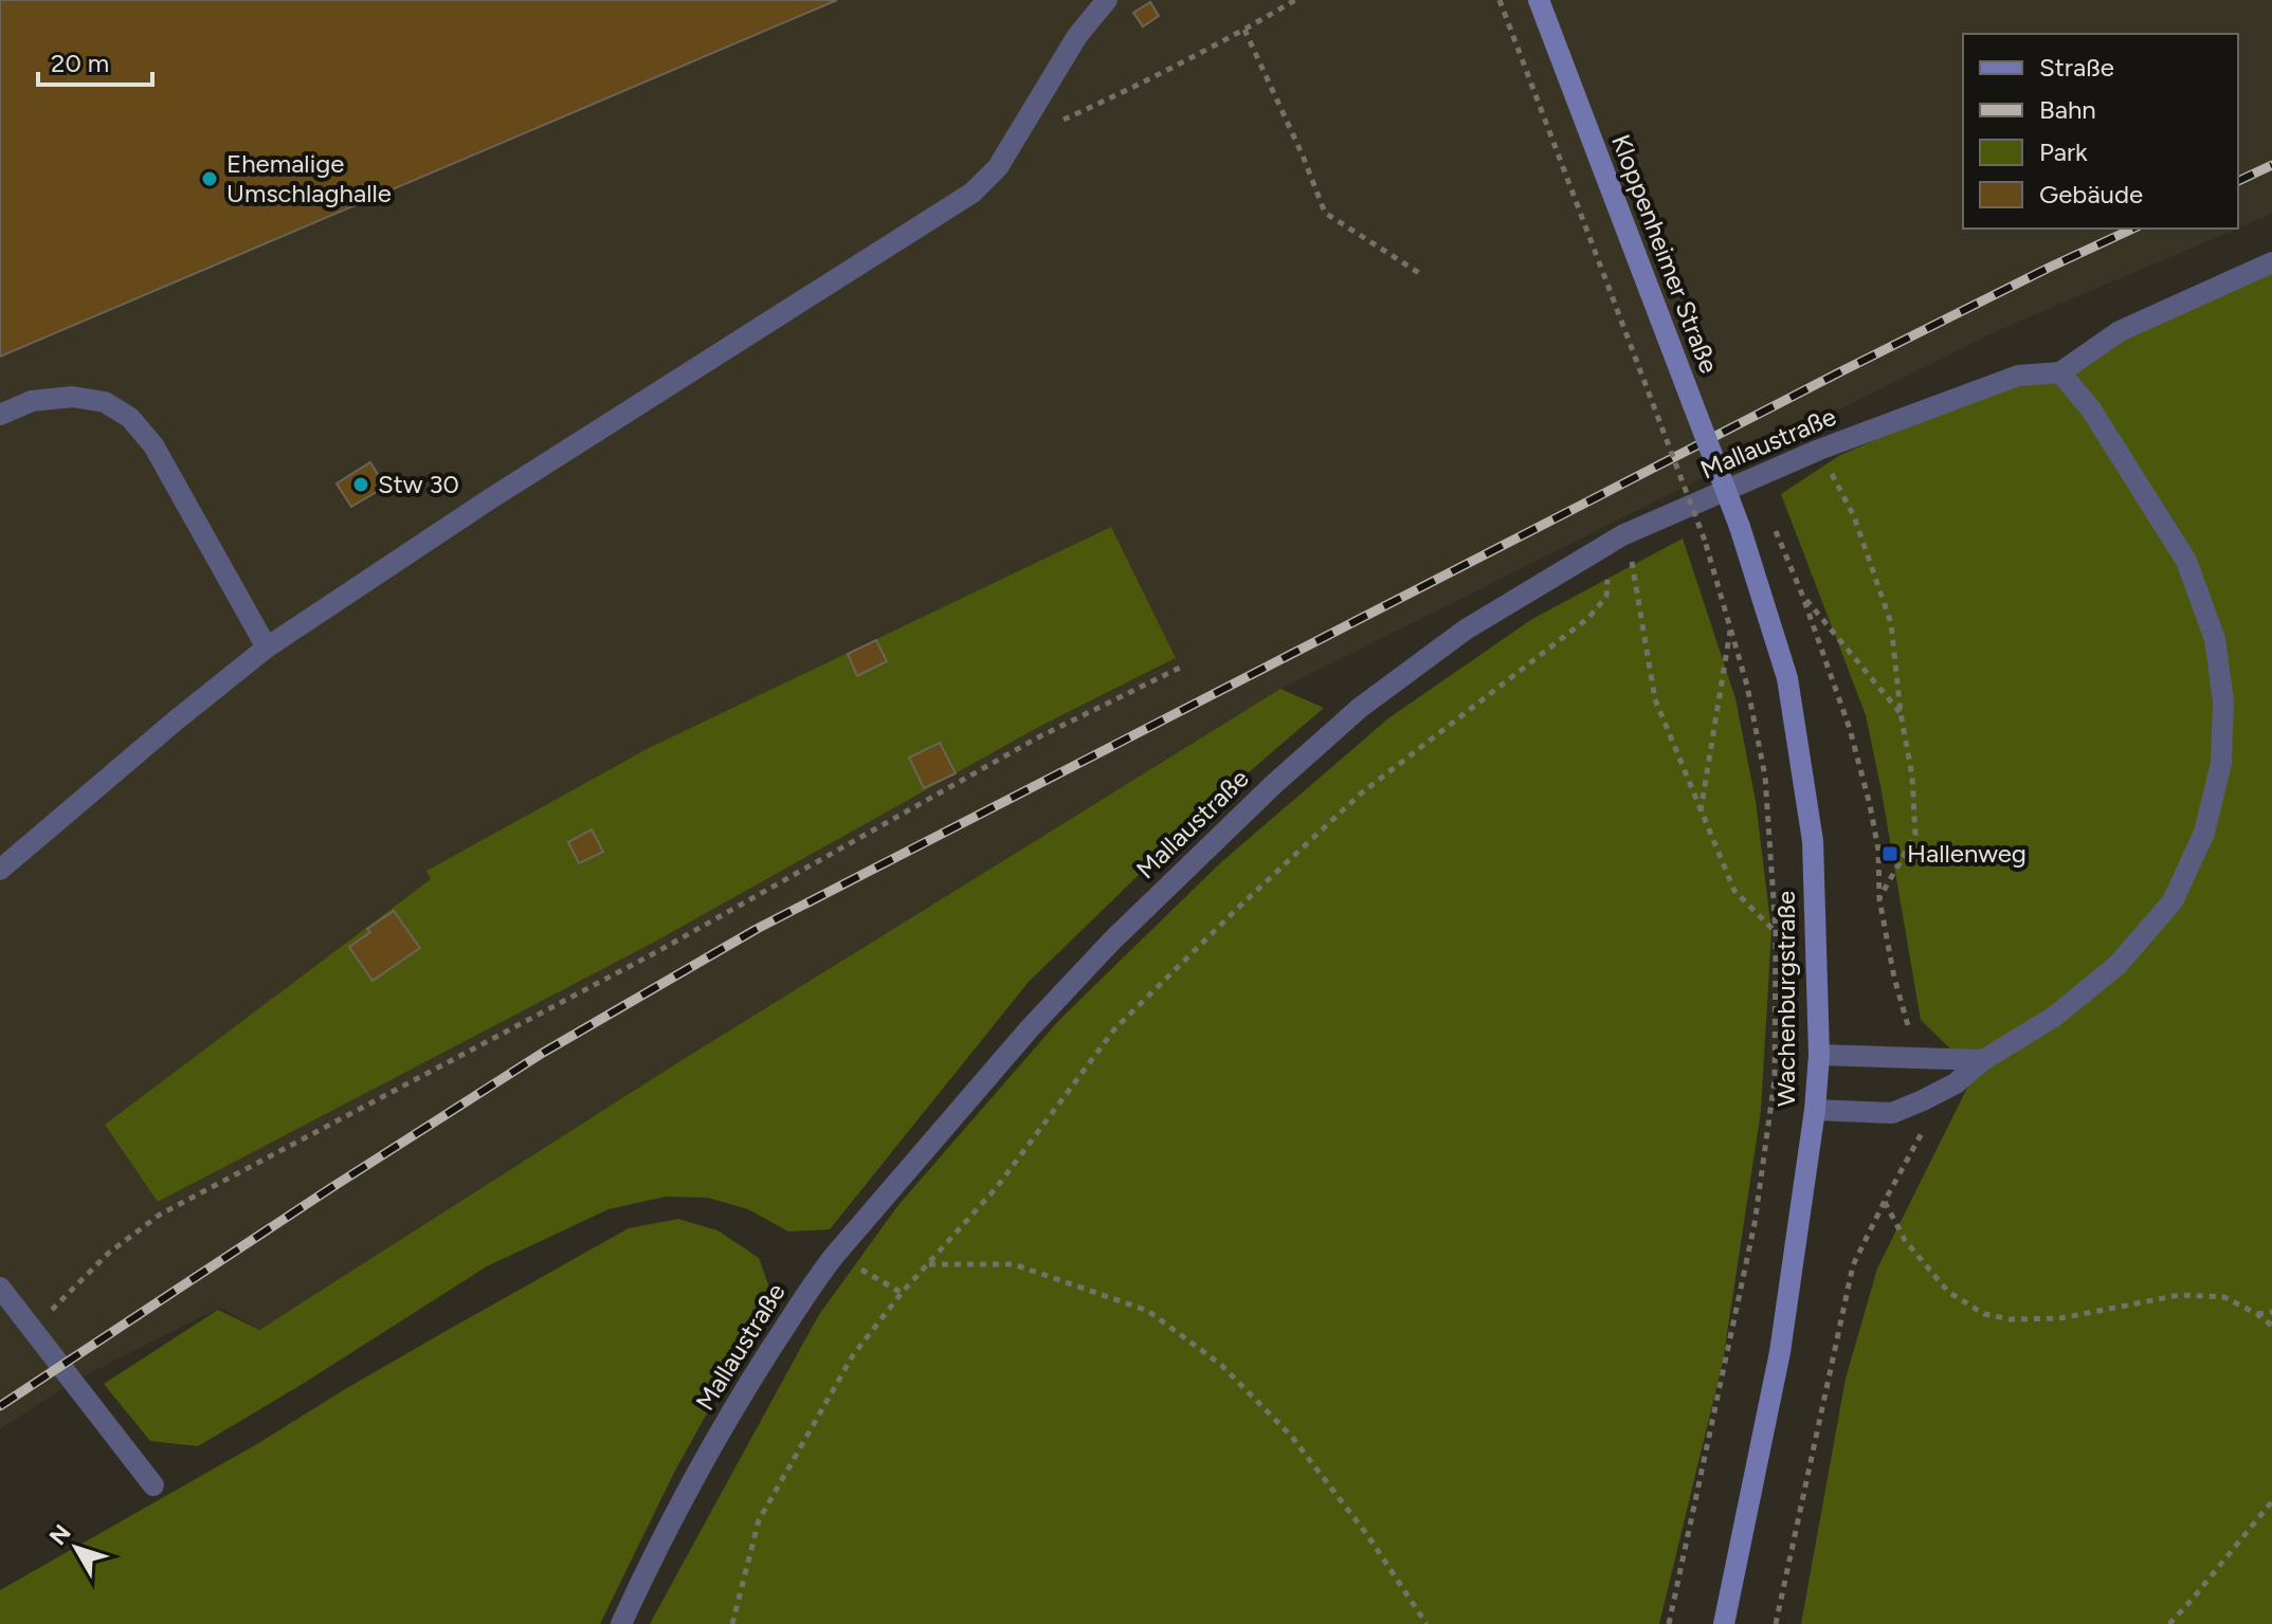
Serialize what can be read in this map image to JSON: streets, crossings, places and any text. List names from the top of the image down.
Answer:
{
  "streets": {
    "main road": ["Kloppenheimer Straße", "Wachenburgstraße"],
    "street": ["Mallaustraße"]
  },
  "crossings": [
    ["Kloppenheimer Straße", "Wachenburgstraße"]
  ],
  "places": {
    "other": ["Ehemalige Umschlaghalle", "Stw 30"],
    "transit": ["Hallenweg"]
  },
  "legend": [
    "Straße",
    "Bahn",
    "Park",
    "Gebäude"
  ],
  "scale_bar": "20 m",
  "north": "top left"
}
